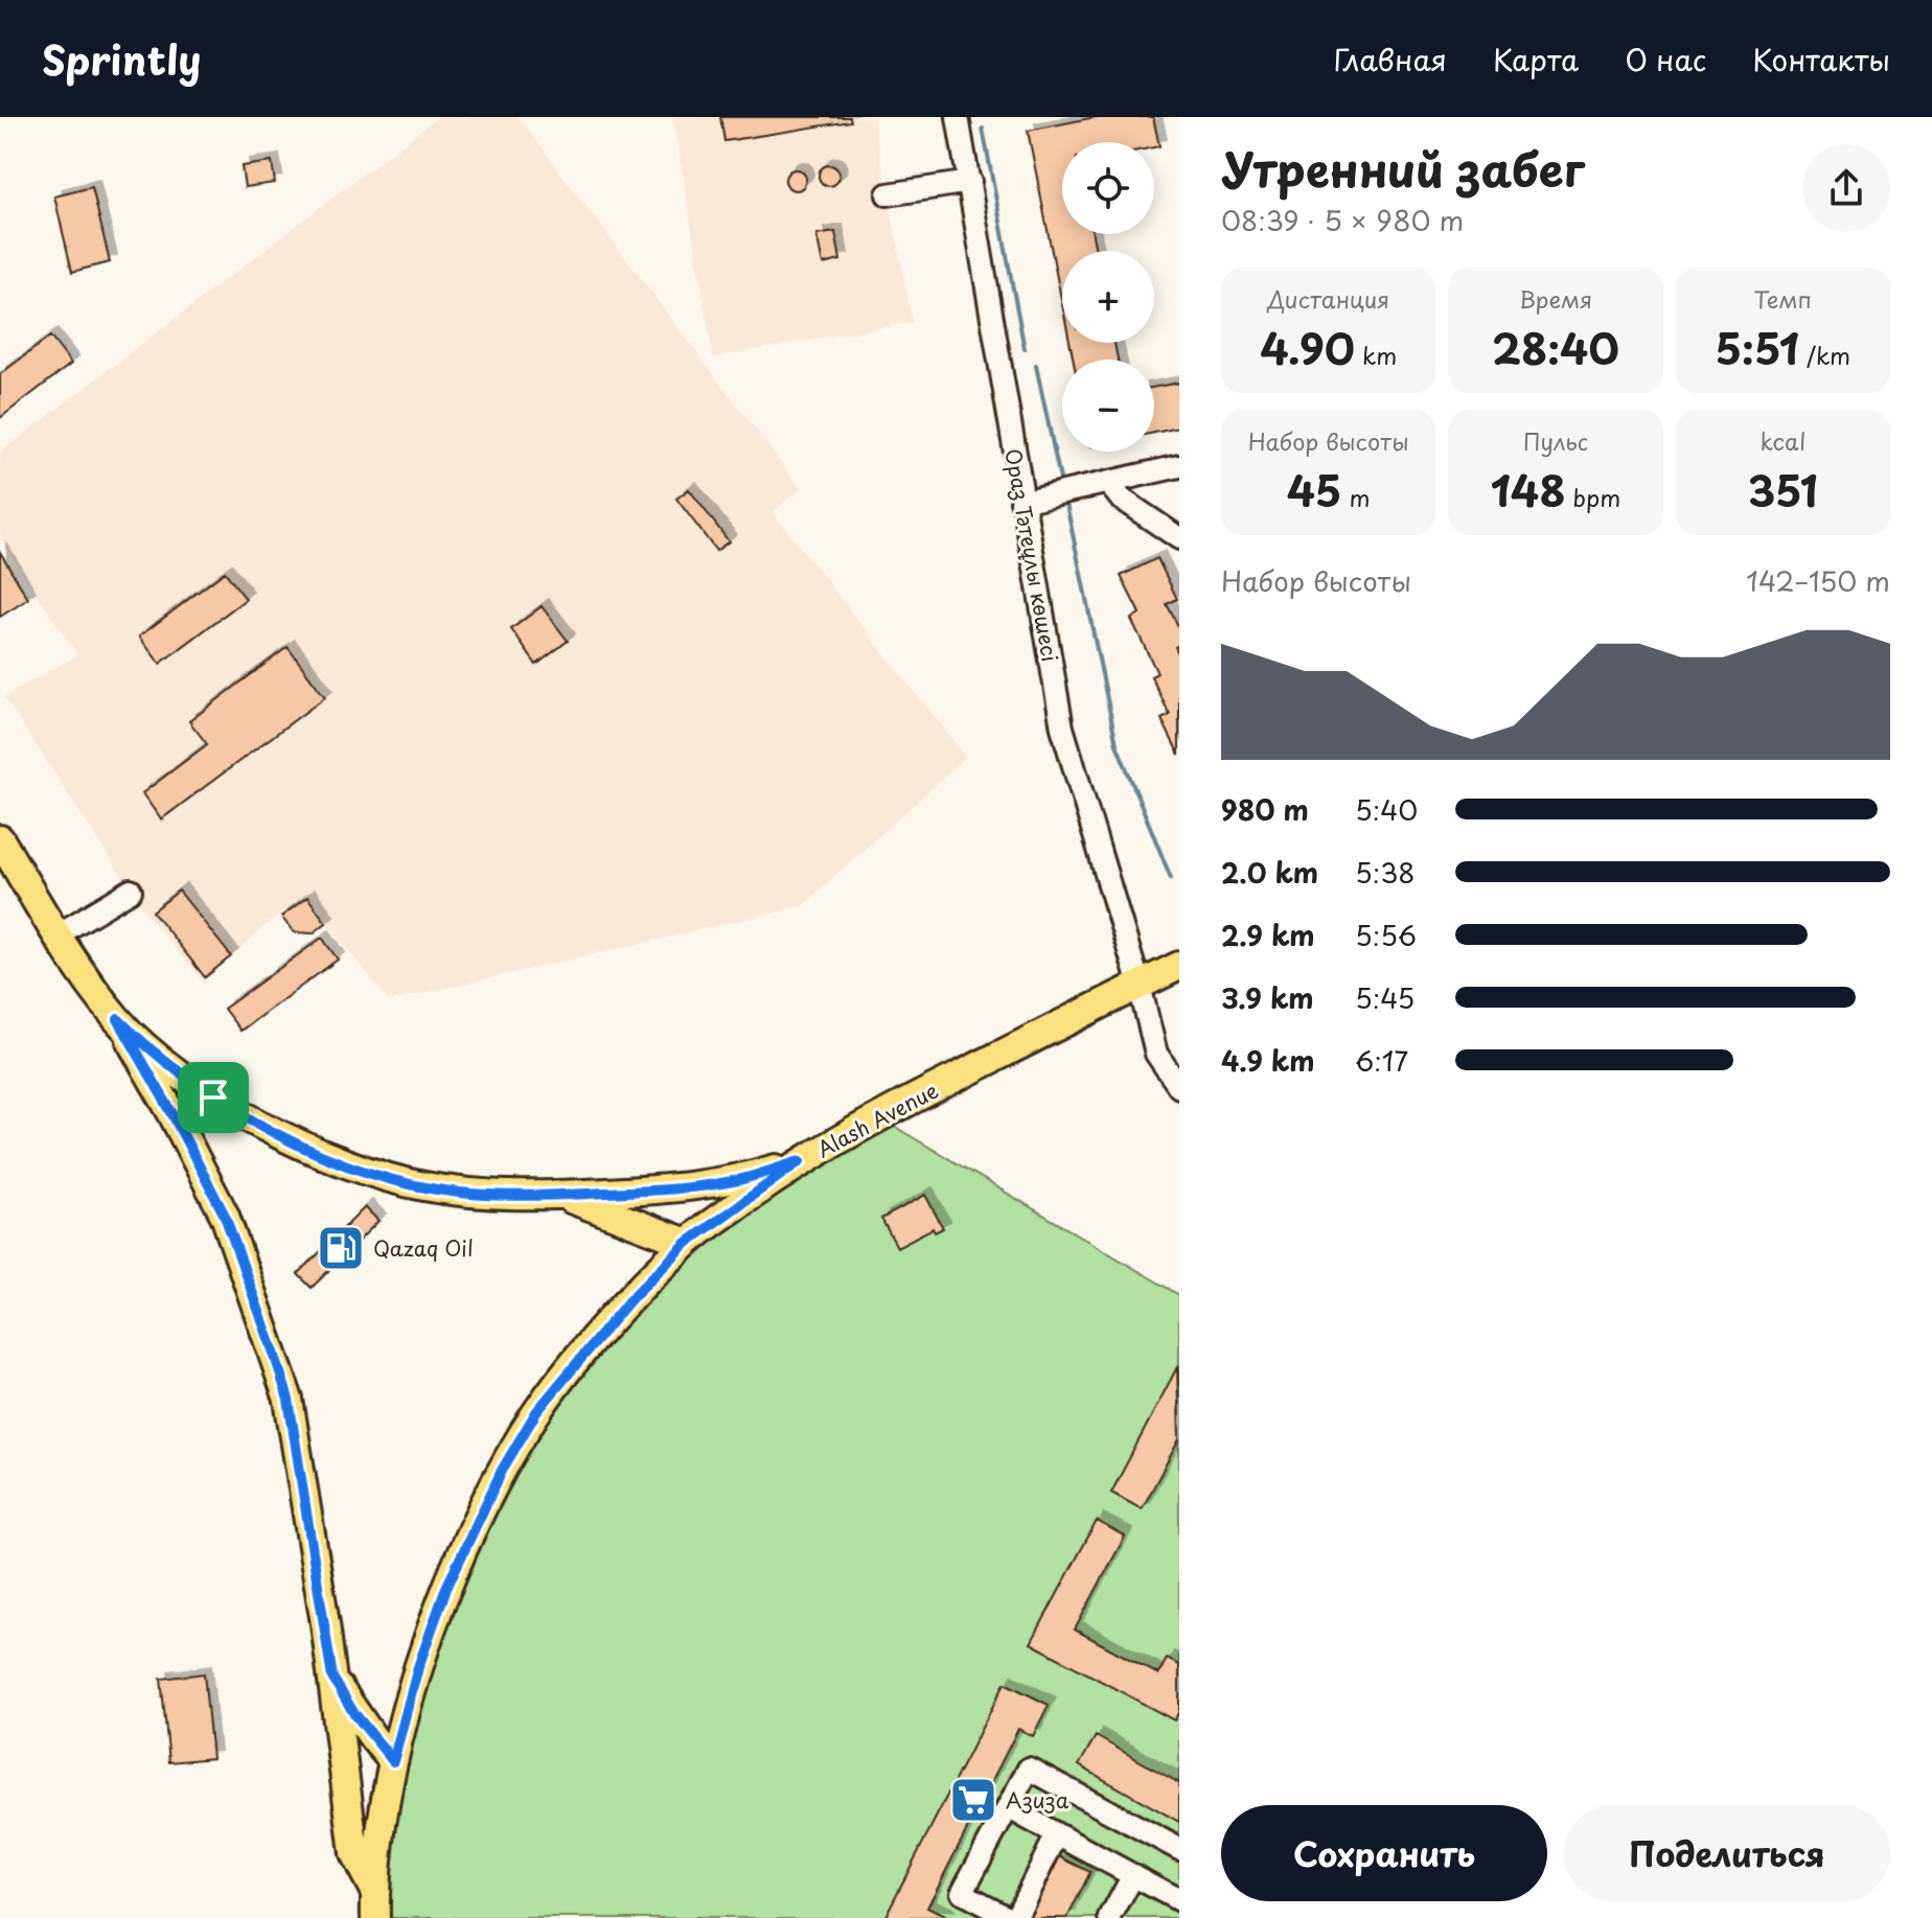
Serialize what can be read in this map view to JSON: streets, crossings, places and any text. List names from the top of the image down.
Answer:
{
  "streets": {
    "main road": ["Alash Avenue"],
    "street": ["Ораз Тәтеұлы көшесі"]
  },
  "crossings": [
    ["Ораз Тәтеұлы көшесі", "Alash Avenue"]
  ],
  "places": {
    "fuel station": ["Qazaq Oil"],
    "supermarket": ["Азиза"]
  },
  "page": {
    "header": "Sprintly",
    "nav": [
      "Главная",
      "Карта",
      "О нас",
      "Контакты"
    ],
    "heading": ["Утренний забег", "08:39 · 5 × 980 m"],
    "map_buttons": ["+", "−"],
    "stats": [
      ["Дистанция", "4.90 km"],
      ["Время", "28:40"],
      ["Темп", "5:51 /km"],
      ["Набор высоты", "45 m"],
      ["Пульс", "148 bpm"],
      ["kcal", "351"]
    ],
    "chart": ["Набор высоты", "142–150 m"],
    "list": [
      {
        "name": "980 m",
        "note": "5:40"
      },
      {
        "name": "2.0 km",
        "note": "5:38"
      },
      {
        "name": "2.9 km",
        "note": "5:56"
      },
      {
        "name": "3.9 km",
        "note": "5:45"
      },
      {
        "name": "4.9 km",
        "note": "6:17"
      }
    ],
    "buttons": ["Сохранить", "Поделиться"]
  }
}
